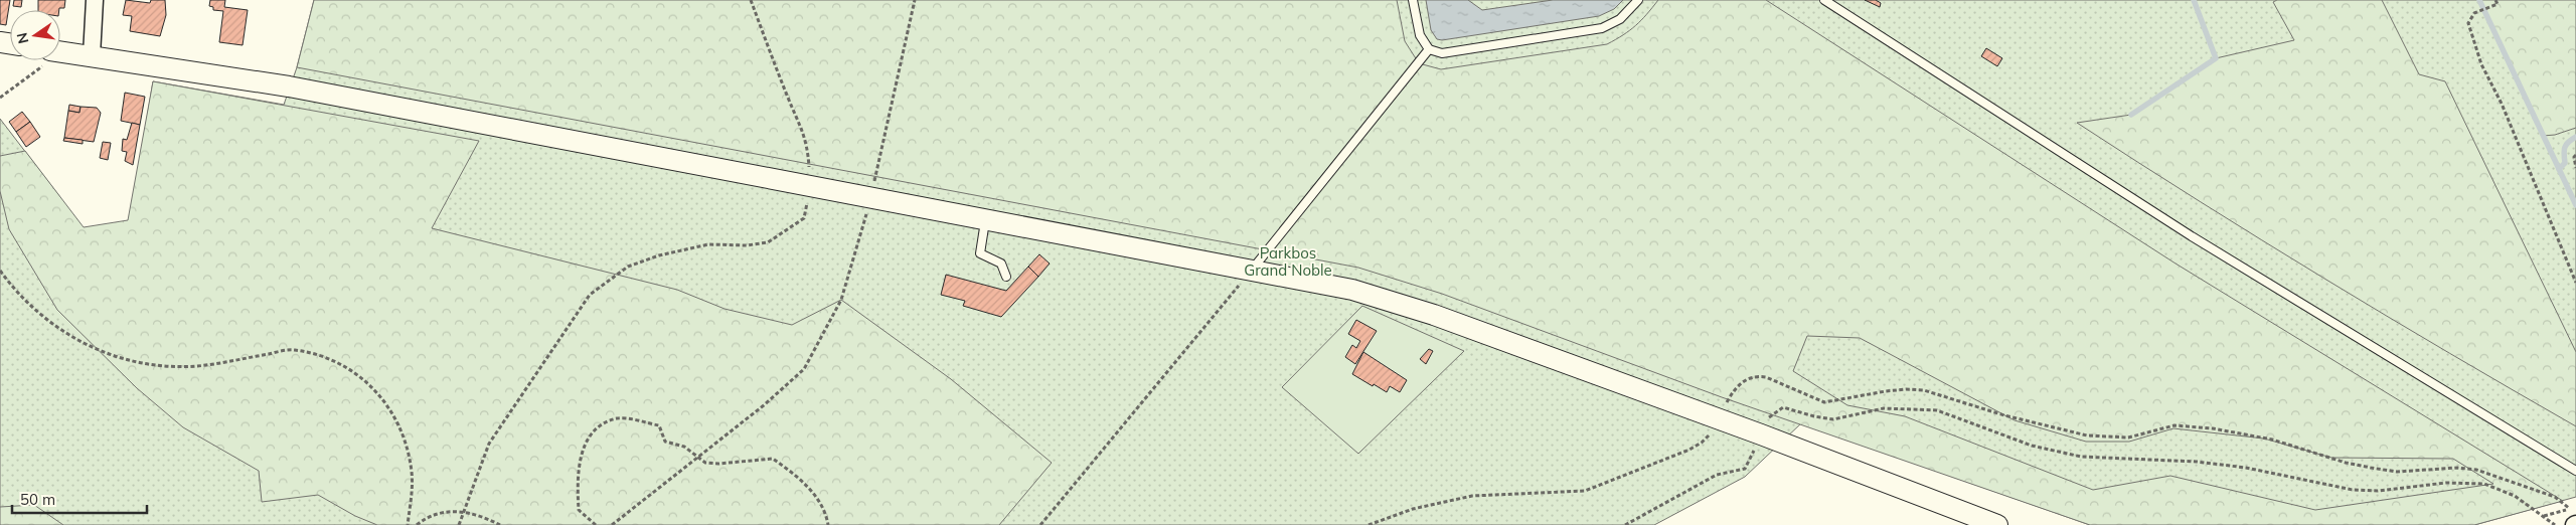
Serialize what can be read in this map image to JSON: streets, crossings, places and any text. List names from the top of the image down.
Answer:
{
  "parks": ["Parkbos Grand Noble"],
  "scale_bar": "50 m",
  "north": "left"
}
